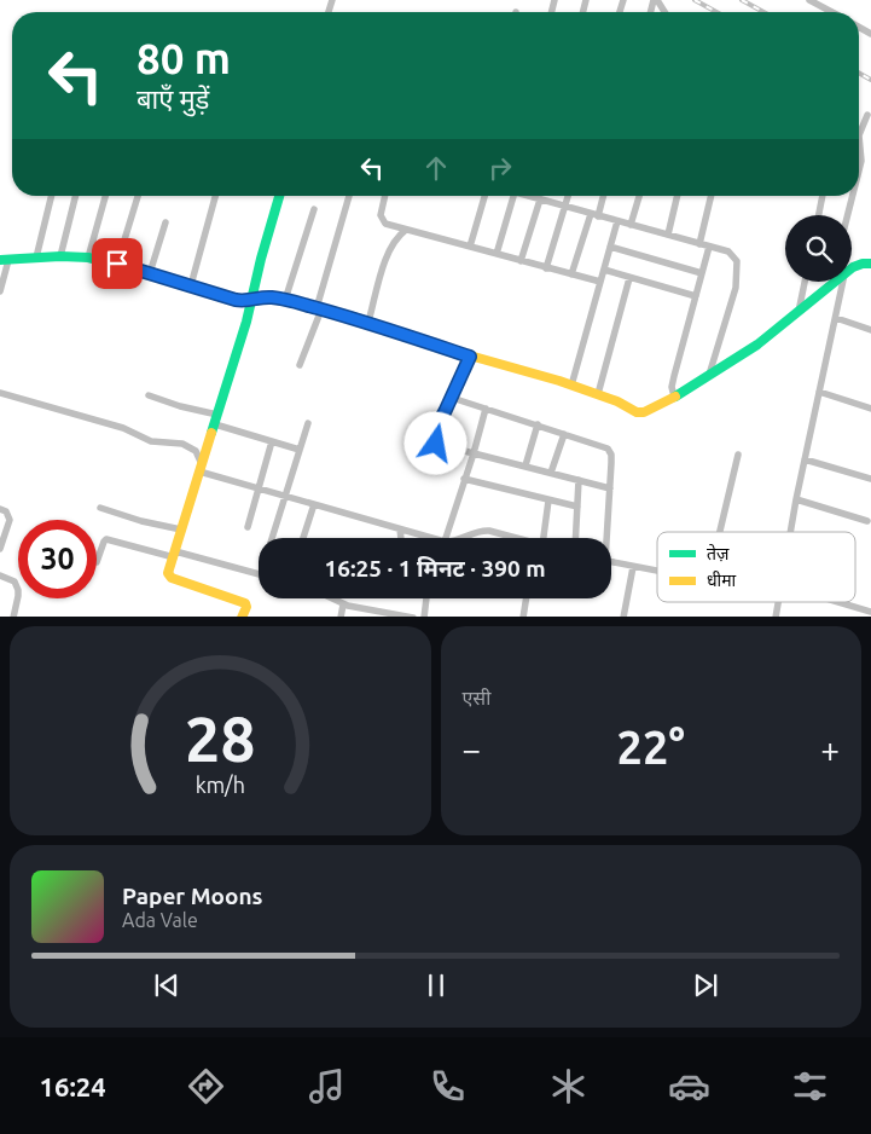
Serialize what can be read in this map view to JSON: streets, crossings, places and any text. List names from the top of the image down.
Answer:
{
  "legend": ["तेज़", "धीमा"],
  "page": {
    "turn": ["80 m", "बाएँ मुड़ें"],
    "limit": "30",
    "trip": "16:25 · 1 मिनट · 390 m",
    "tile": "एसी",
    "heat": ["−", "22°", "+"],
    "song": ["Paper Moons", "Ada Vale"],
    "tabs": "16:24",
    "gauge": ["28", "km/h"]
  }
}
